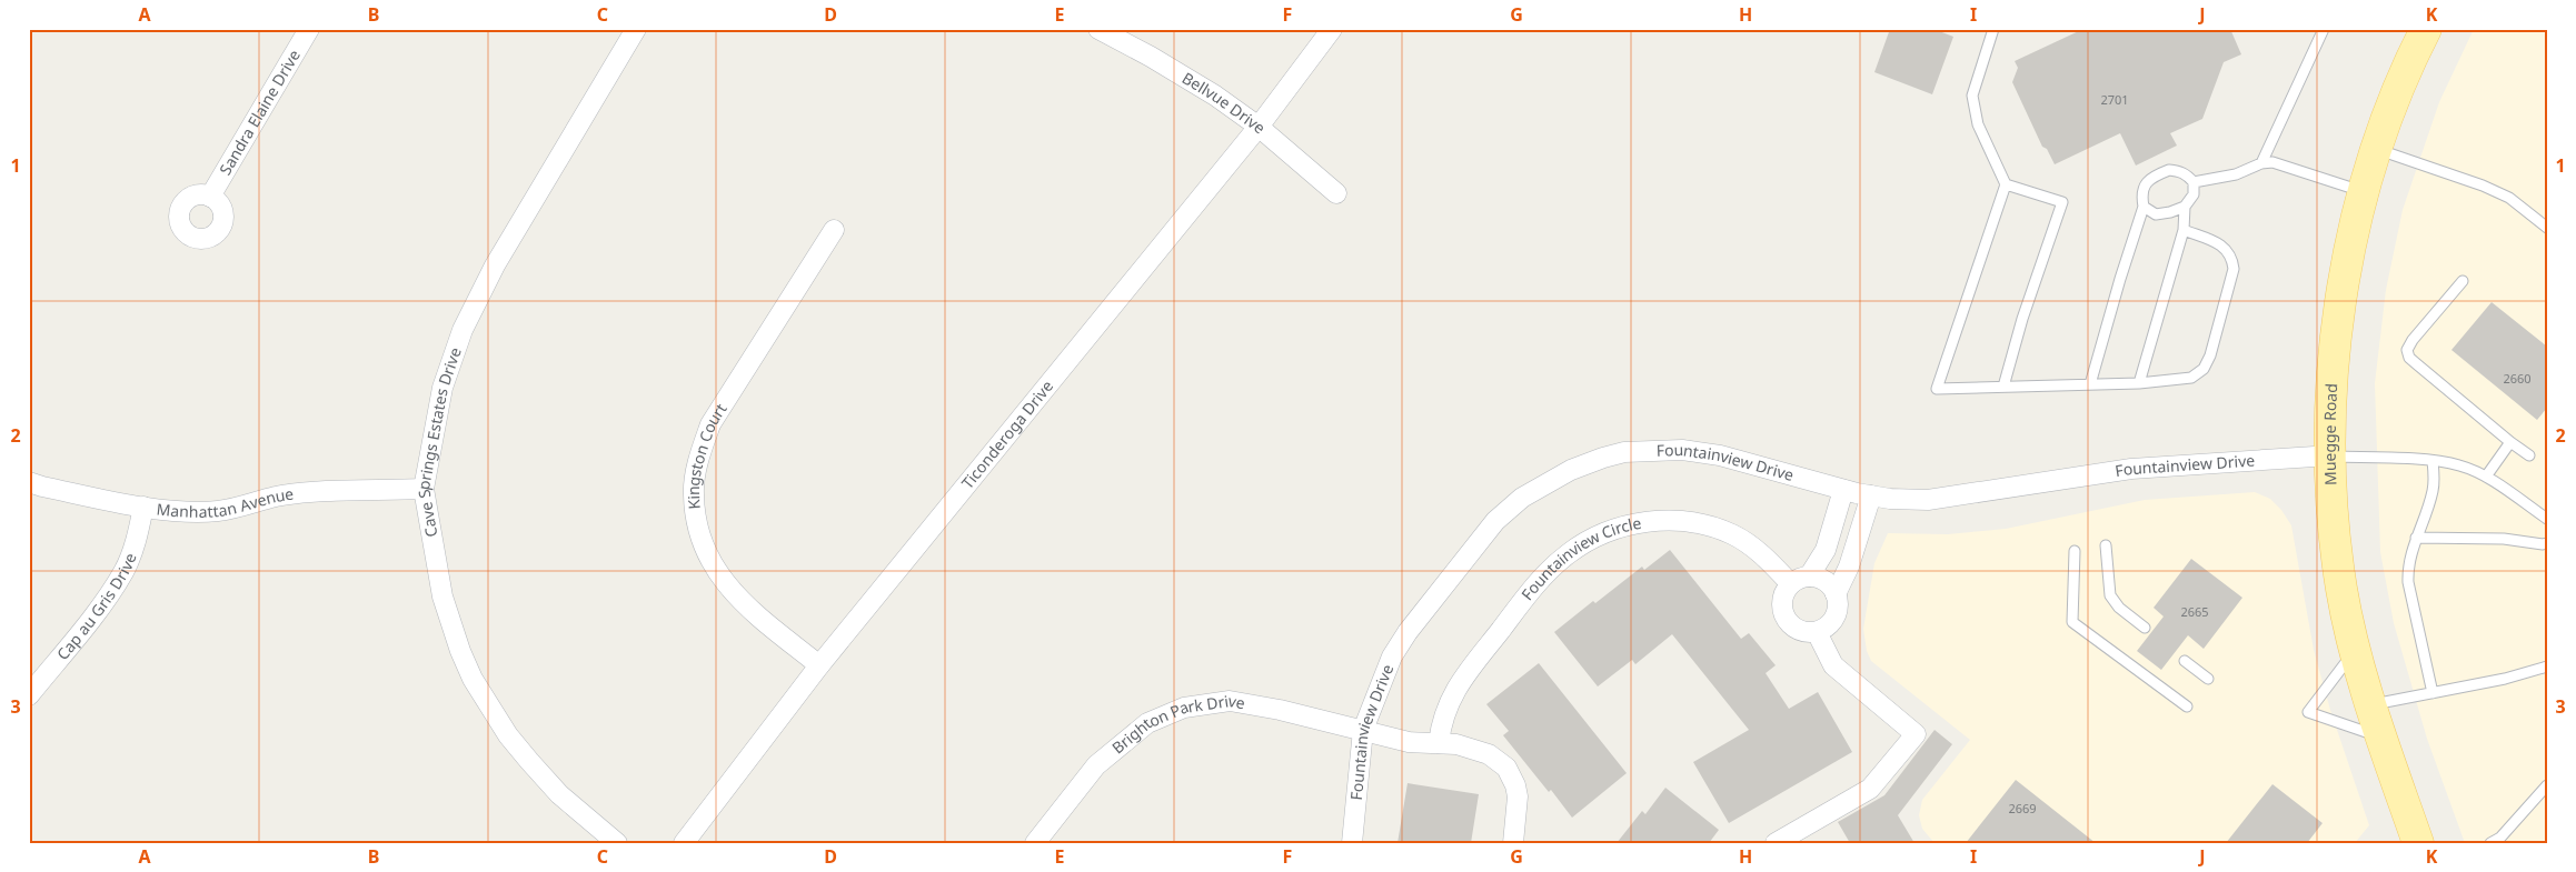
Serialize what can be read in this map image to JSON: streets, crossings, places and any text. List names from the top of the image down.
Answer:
{
  "streets": {
    "main road": ["Muegge Road"],
    "street": [
      "Bellvue Drive",
      "Sandra Elaine Drive",
      "Ticonderoga Drive",
      "Cave Springs Estates Drive",
      "Kingston Court",
      "Fountainview Drive",
      "Manhattan Avenue",
      "Fountainview Circle",
      "Cap au Gris Drive",
      "Brighton Park Drive"
    ]
  },
  "crossings": [
    ["Bellvue Drive", "Ticonderoga Drive"],
    ["Muegge Road", "Fountainview Drive"],
    ["Ticonderoga Drive", "Kingston Court"],
    ["Cave Springs Estates Drive", "Manhattan Avenue"],
    ["Fountainview Drive", "Brighton Park Drive"],
    ["Manhattan Avenue", "Cap au Gris Drive"]
  ],
  "house_numbers": [
    "2701",
    "2660",
    "2665",
    "2669"
  ],
  "grid": {
    "columns": [
      "A",
      "B",
      "C",
      "D",
      "E",
      "F",
      "G",
      "H",
      "I",
      "J",
      "K"
    ],
    "rows": ["1", "2", "3"]
  }
}
